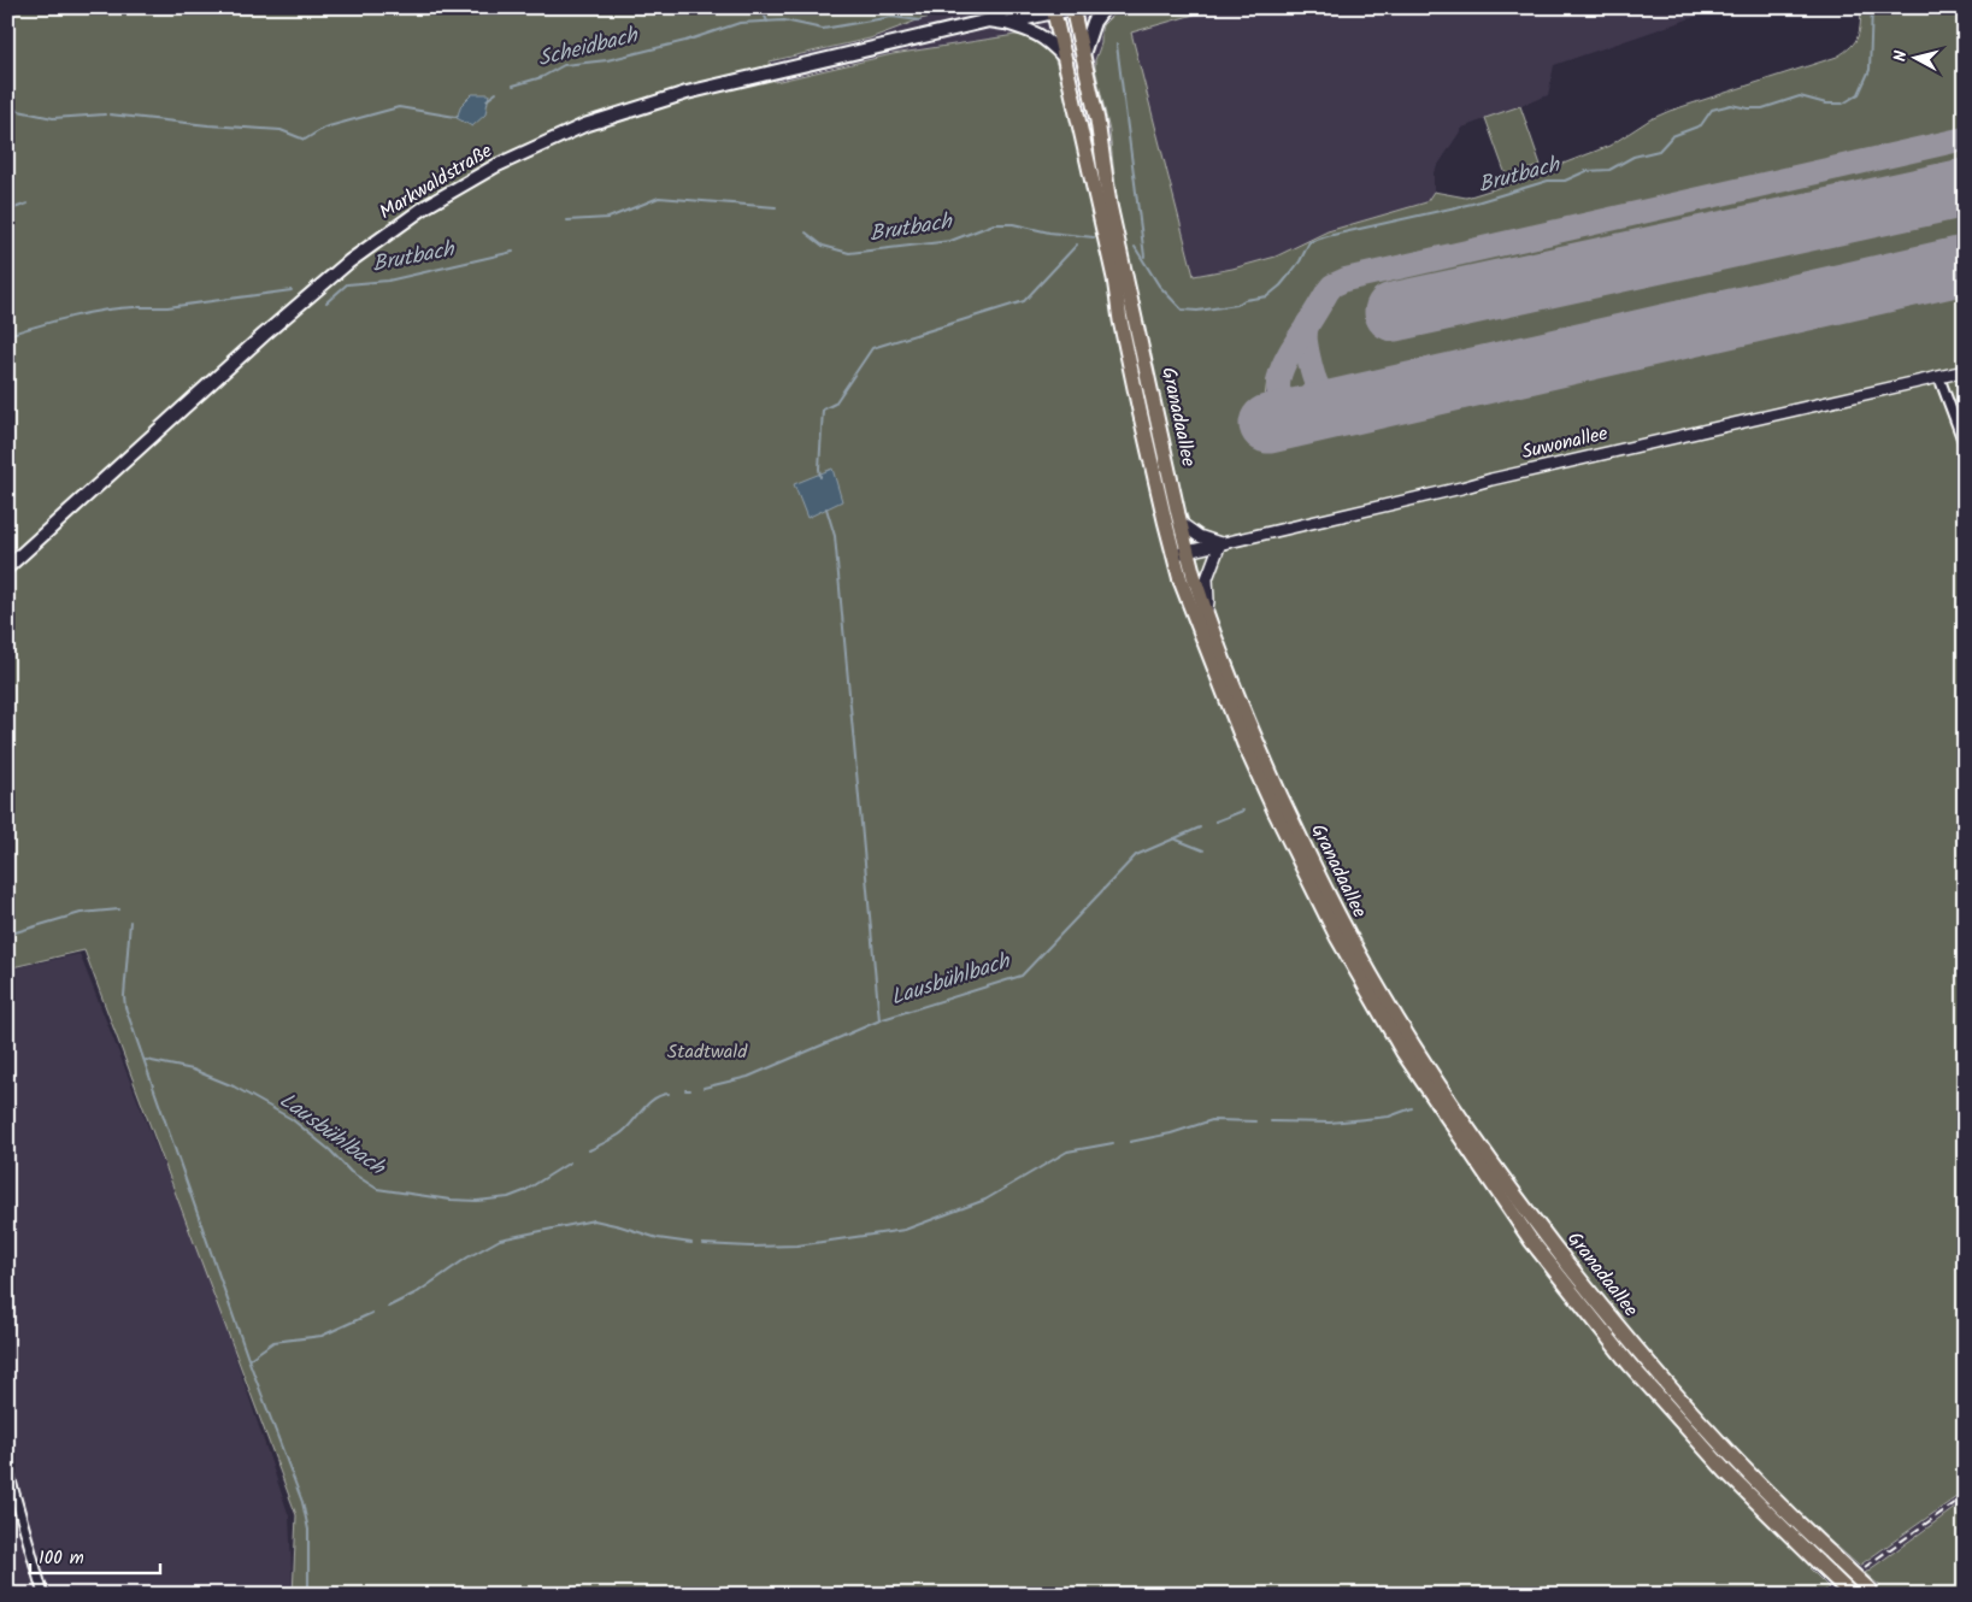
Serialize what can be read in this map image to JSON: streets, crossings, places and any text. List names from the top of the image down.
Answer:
{
  "streets": {
    "main road": ["Markwaldstraße", "Granadaallee"],
    "street": ["Suwonallee"]
  },
  "crossings": [
    ["Markwaldstraße", "Granadaallee"],
    ["Granadaallee", "Suwonallee"]
  ],
  "water": ["Scheidbach", "Brutbach", "Lausbühlbach"],
  "parks": ["Stadtwald"],
  "scale_bar": "100 m",
  "north": "left"
}
